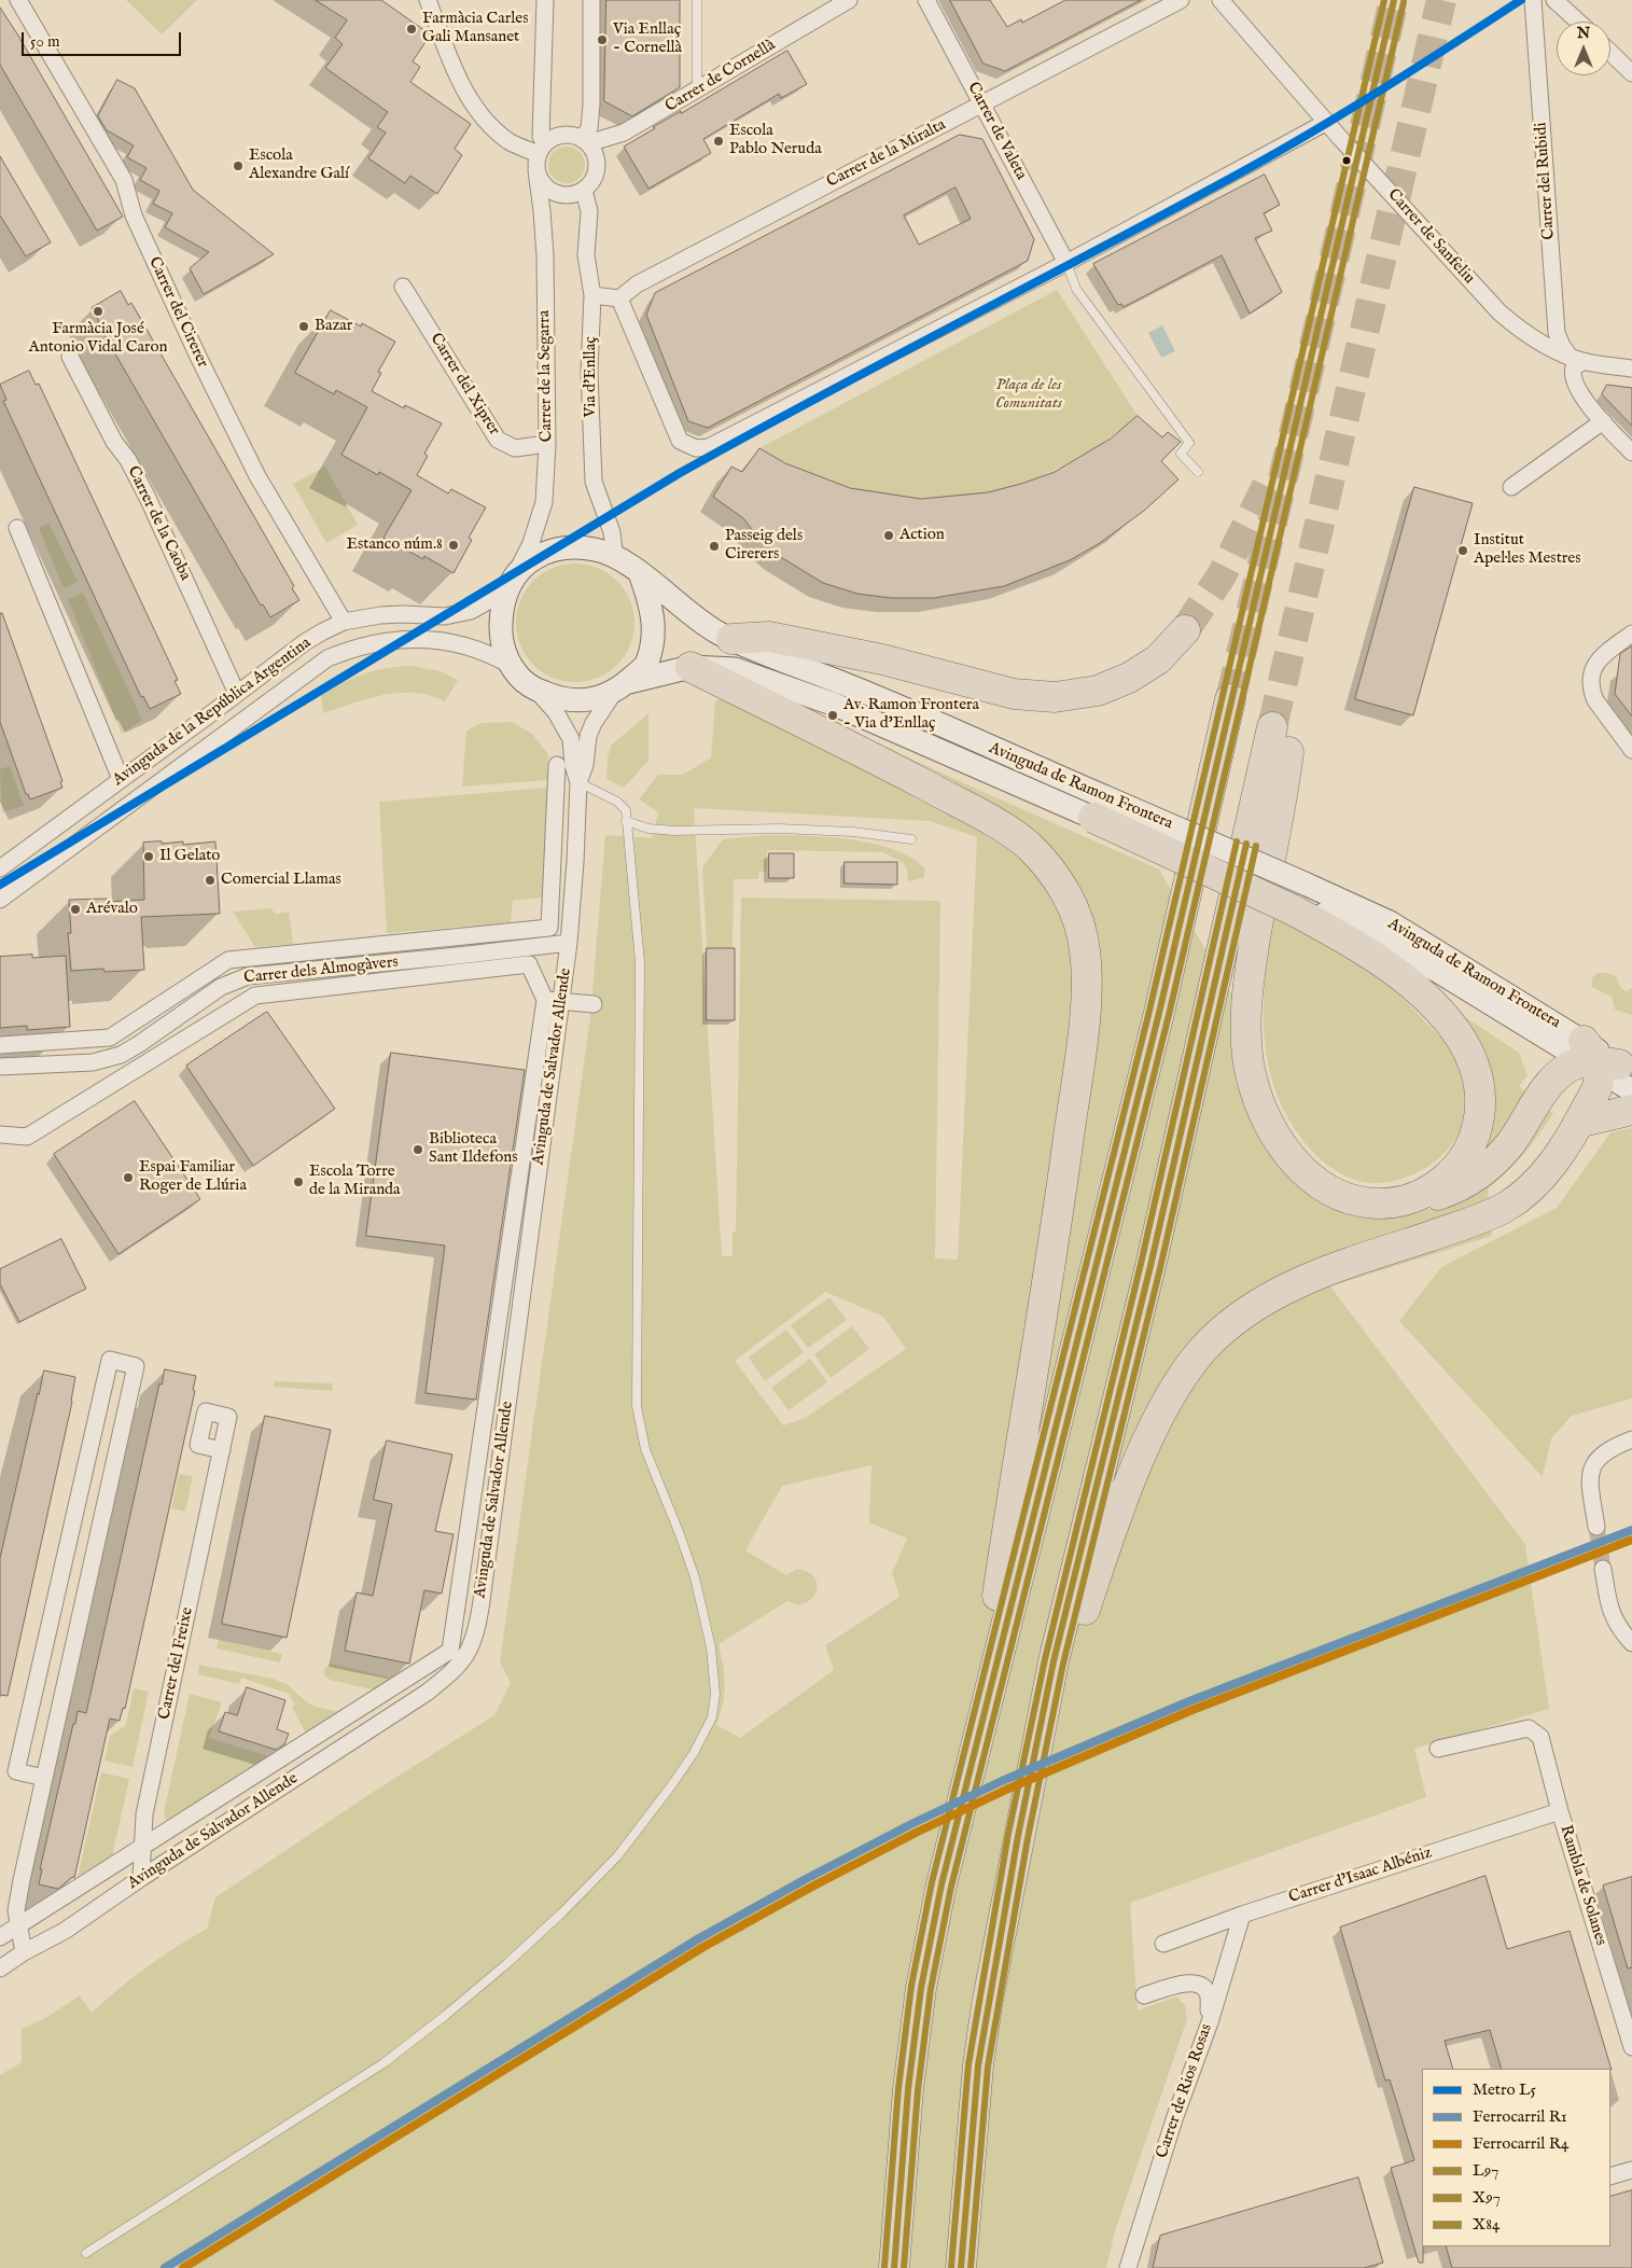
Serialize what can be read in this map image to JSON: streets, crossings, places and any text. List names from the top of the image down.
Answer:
{
  "streets": {
    "street": [
      "Carrer de Cornellà",
      "Carrer de Valeta",
      "Carrer de la Miralta",
      "Carrer del Rubidi",
      "Carrer de Sanfeliu",
      "Carrer del Cirerer",
      "Carrer de la Segarra",
      "Via d'Enllaç",
      "Carrer del Xiprer",
      "Carrer de la Caoba",
      "Avinguda de la República Argentina",
      "Avinguda de Ramon Frontera",
      "Carrer dels Almogàvers",
      "Avinguda de Salvador Allende",
      "Carrer del Freixe",
      "Carrer d'Isaac Albéniz",
      "Rambla de Solanes",
      "Carrer de Rios Rosas"
    ]
  },
  "crossings": [
    ["Carrer de Valeta", "Carrer de la Miralta"],
    ["Carrer del Rubidi", "Carrer de Sanfeliu"],
    ["Carrer del Cirerer", "Avinguda de la República Argentina"],
    ["Carrer de la Segarra", "Via d'Enllaç"],
    ["Carrer de la Segarra", "Carrer del Xiprer"],
    ["Carrer de la Segarra", "Avinguda de la República Argentina"],
    ["Carrer de la Segarra", "Avinguda de Ramon Frontera"],
    ["Carrer de la Segarra", "Avinguda de Salvador Allende"],
    ["Via d'Enllaç", "Avinguda de la República Argentina"],
    ["Via d'Enllaç", "Avinguda de Ramon Frontera"],
    ["Via d'Enllaç", "Avinguda de Salvador Allende"],
    ["Carrer de la Caoba", "Avinguda de la República Argentina"],
    ["Avinguda de la República Argentina", "Avinguda de Ramon Frontera"],
    ["Avinguda de la República Argentina", "Avinguda de Salvador Allende"],
    ["Avinguda de Ramon Frontera", "Avinguda de Salvador Allende"],
    ["Carrer dels Almogàvers", "Avinguda de Salvador Allende"],
    ["Avinguda de Salvador Allende", "Carrer del Freixe"],
    ["Carrer d'Isaac Albéniz", "Rambla de Solanes"],
    ["Carrer d'Isaac Albéniz", "Carrer de Rios Rosas"]
  ],
  "parks": ["Plaça de les Comunitats"],
  "places": [
    "Farmàcia Carles Gali Mansanet",
    "Via Enllaç - Cornellà",
    "Escola Pablo Neruda",
    "Escola Alexandre Galí",
    "Farmàcia José Antonio Vidal Caron",
    "Bazar",
    "Action",
    "Estanco núm.8",
    "Passeig dels Cirerers",
    "Institut Apel·les Mestres",
    "Av. Ramon Frontera - Via d'Enllaç",
    "Il Gelato",
    "Comercial Llamas",
    "Arévalo",
    "Biblioteca Sant Ildefons",
    "Espai Familiar Roger de Llúria",
    "Escola Torre de la Miranda"
  ],
  "lines": [
    "metro line L5",
    "transit line L97",
    "transit line X84",
    "transit line X97",
    "rail line R1",
    "rail line R4"
  ],
  "legend": [
    "Metro L5",
    "Ferrocarril R1",
    "Ferrocarril R4",
    "L97",
    "X97",
    "X84"
  ],
  "scale_bar": "50 m",
  "north": "top"
}
